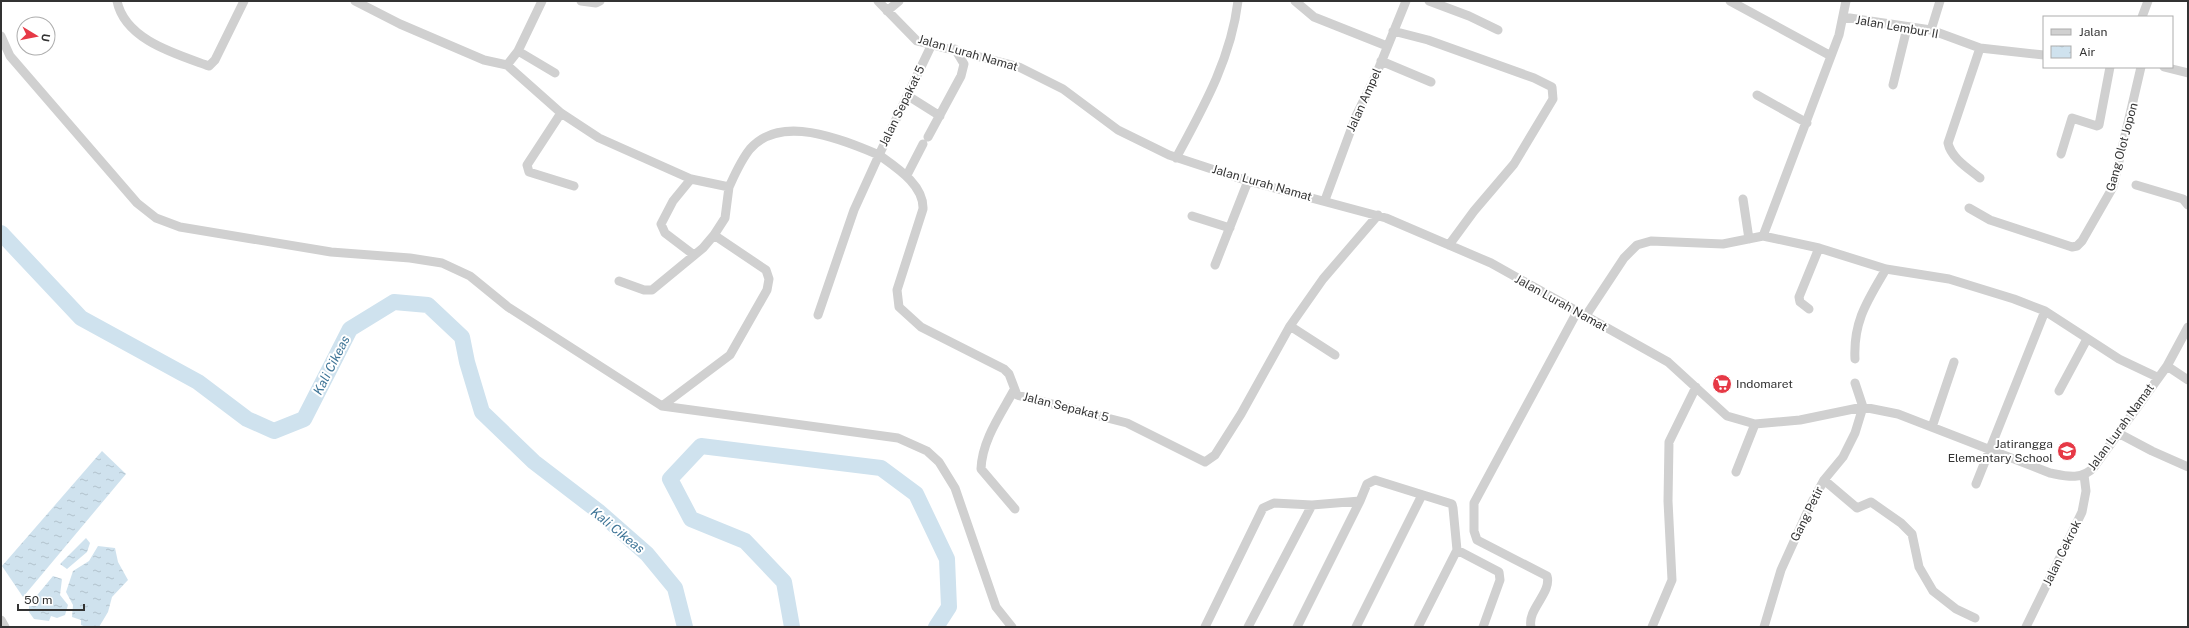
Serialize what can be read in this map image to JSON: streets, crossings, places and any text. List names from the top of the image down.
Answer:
{
  "streets": {
    "street": [
      "Jalan Lembur II",
      "Jalan Lurah Namat",
      "Jalan Ampel",
      "Jalan Sepakat 5",
      "Gang Olot Jopon",
      "Gang Petir",
      "Jalan Cekrok"
    ]
  },
  "crossings": [
    ["Jalan Lurah Namat", "Jalan Ampel"],
    ["Jalan Lurah Namat", "Jalan Sepakat 5"],
    ["Jalan Lurah Namat", "Gang Petir"],
    ["Jalan Lurah Namat", "Jalan Cekrok"]
  ],
  "water": ["Kali Cikeas"],
  "places": {
    "supermarket": ["Indomaret"],
    "school or university": ["Jatirangga Elementary School"]
  },
  "legend": ["Jalan", "Air"],
  "scale_bar": "50 m",
  "north": "right"
}
